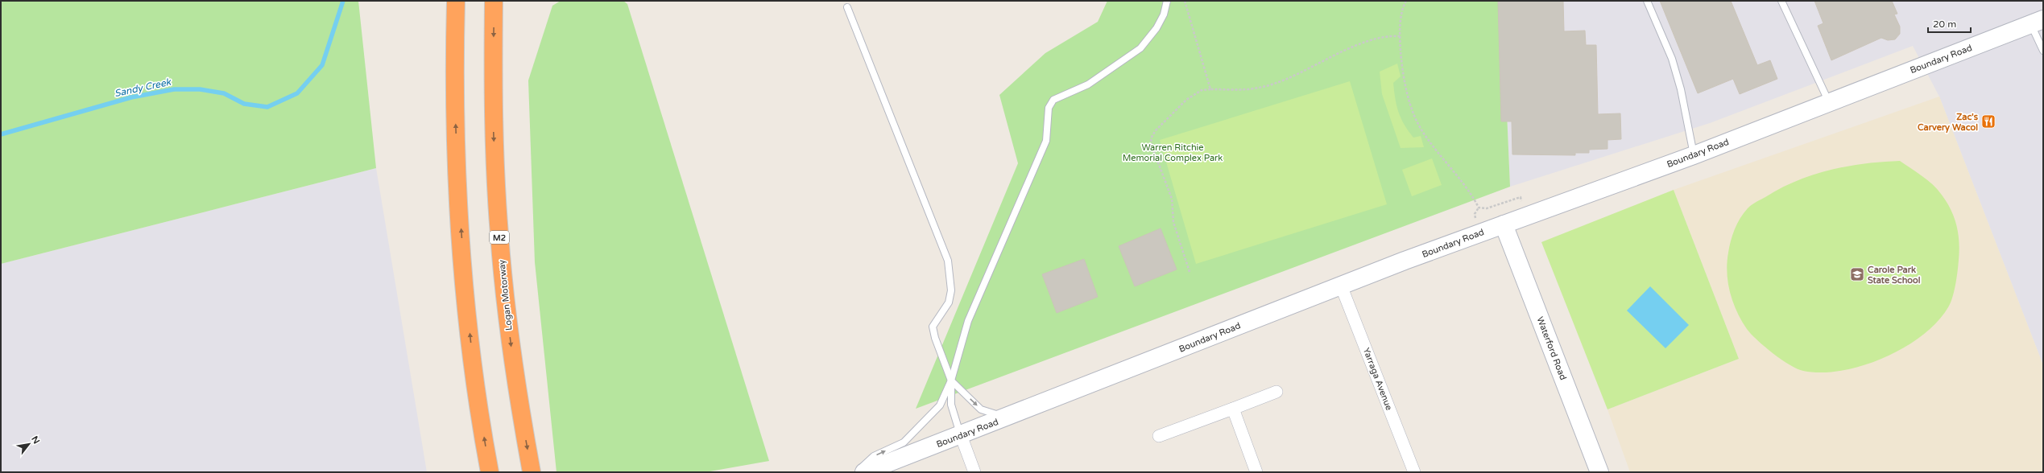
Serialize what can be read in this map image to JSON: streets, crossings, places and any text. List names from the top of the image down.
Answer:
{
  "streets": {
    "highway": ["M2", "Logan Motorway"],
    "main road": ["Boundary Road", "Waterford Road"],
    "street": ["Yarraga Avenue"]
  },
  "crossings": [
    ["Boundary Road", "Waterford Road"],
    ["Boundary Road", "Yarraga Avenue"]
  ],
  "water": ["Sandy Creek"],
  "parks": ["Warren Ritchie Memorial Complex Park"],
  "places": {
    "restaurant": ["Zac's Carvery Wacol"],
    "school or university": ["Carole Park State School"]
  },
  "scale_bar": "20 m",
  "north": "top right"
}
